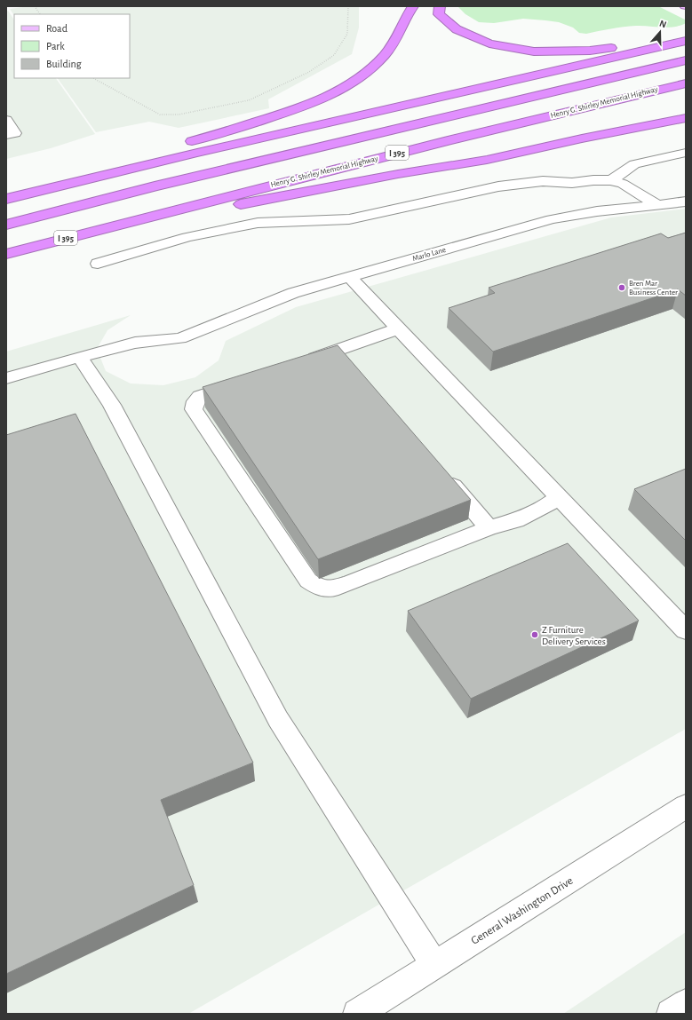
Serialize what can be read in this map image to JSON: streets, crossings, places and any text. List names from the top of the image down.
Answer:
{
  "streets": {
    "highway": ["Henry G. Shirley Memorial Highway", "I 395"],
    "street": ["Marlo Lane", "General Washington Drive"]
  },
  "places": ["Bren Mar Business Center", "Z Furniture Delivery Services"],
  "legend": ["Road", "Park", "Building"],
  "north": "top"
}
